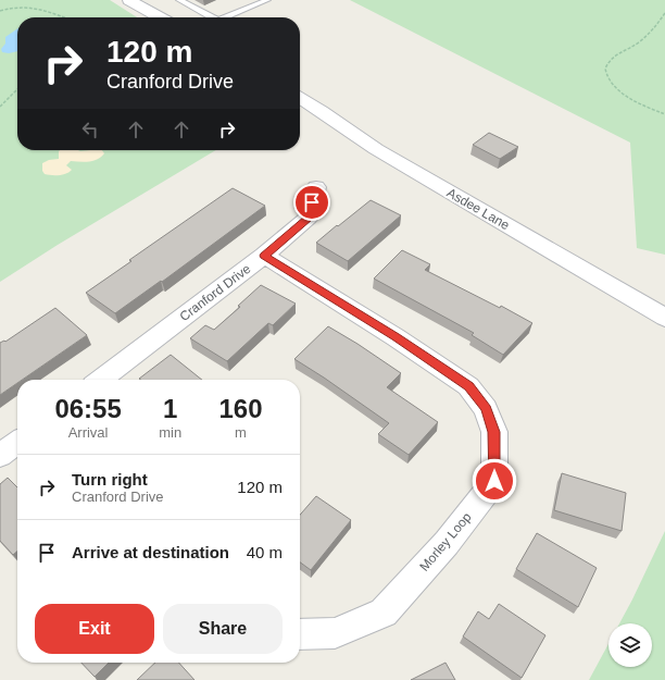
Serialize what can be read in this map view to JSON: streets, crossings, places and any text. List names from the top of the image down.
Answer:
{
  "streets": {
    "street": ["Asdee Lane", "Cranford Drive", "Morley Loop"]
  },
  "crossings": [
    ["Cranford Drive", "Morley Loop"]
  ],
  "page": {
    "turn": ["120 m", "Cranford Drive"],
    "eta": [
      "06:55",
      "Arrival",
      "1",
      "min",
      "160",
      "m"
    ],
    "list": [
      {
        "name": "Turn right",
        "note": "Cranford Drive",
        "value": "120 m"
      },
      {
        "name": "Arrive at destination",
        "value": "40 m"
      }
    ],
    "buttons": ["Exit", "Share"]
  }
}
